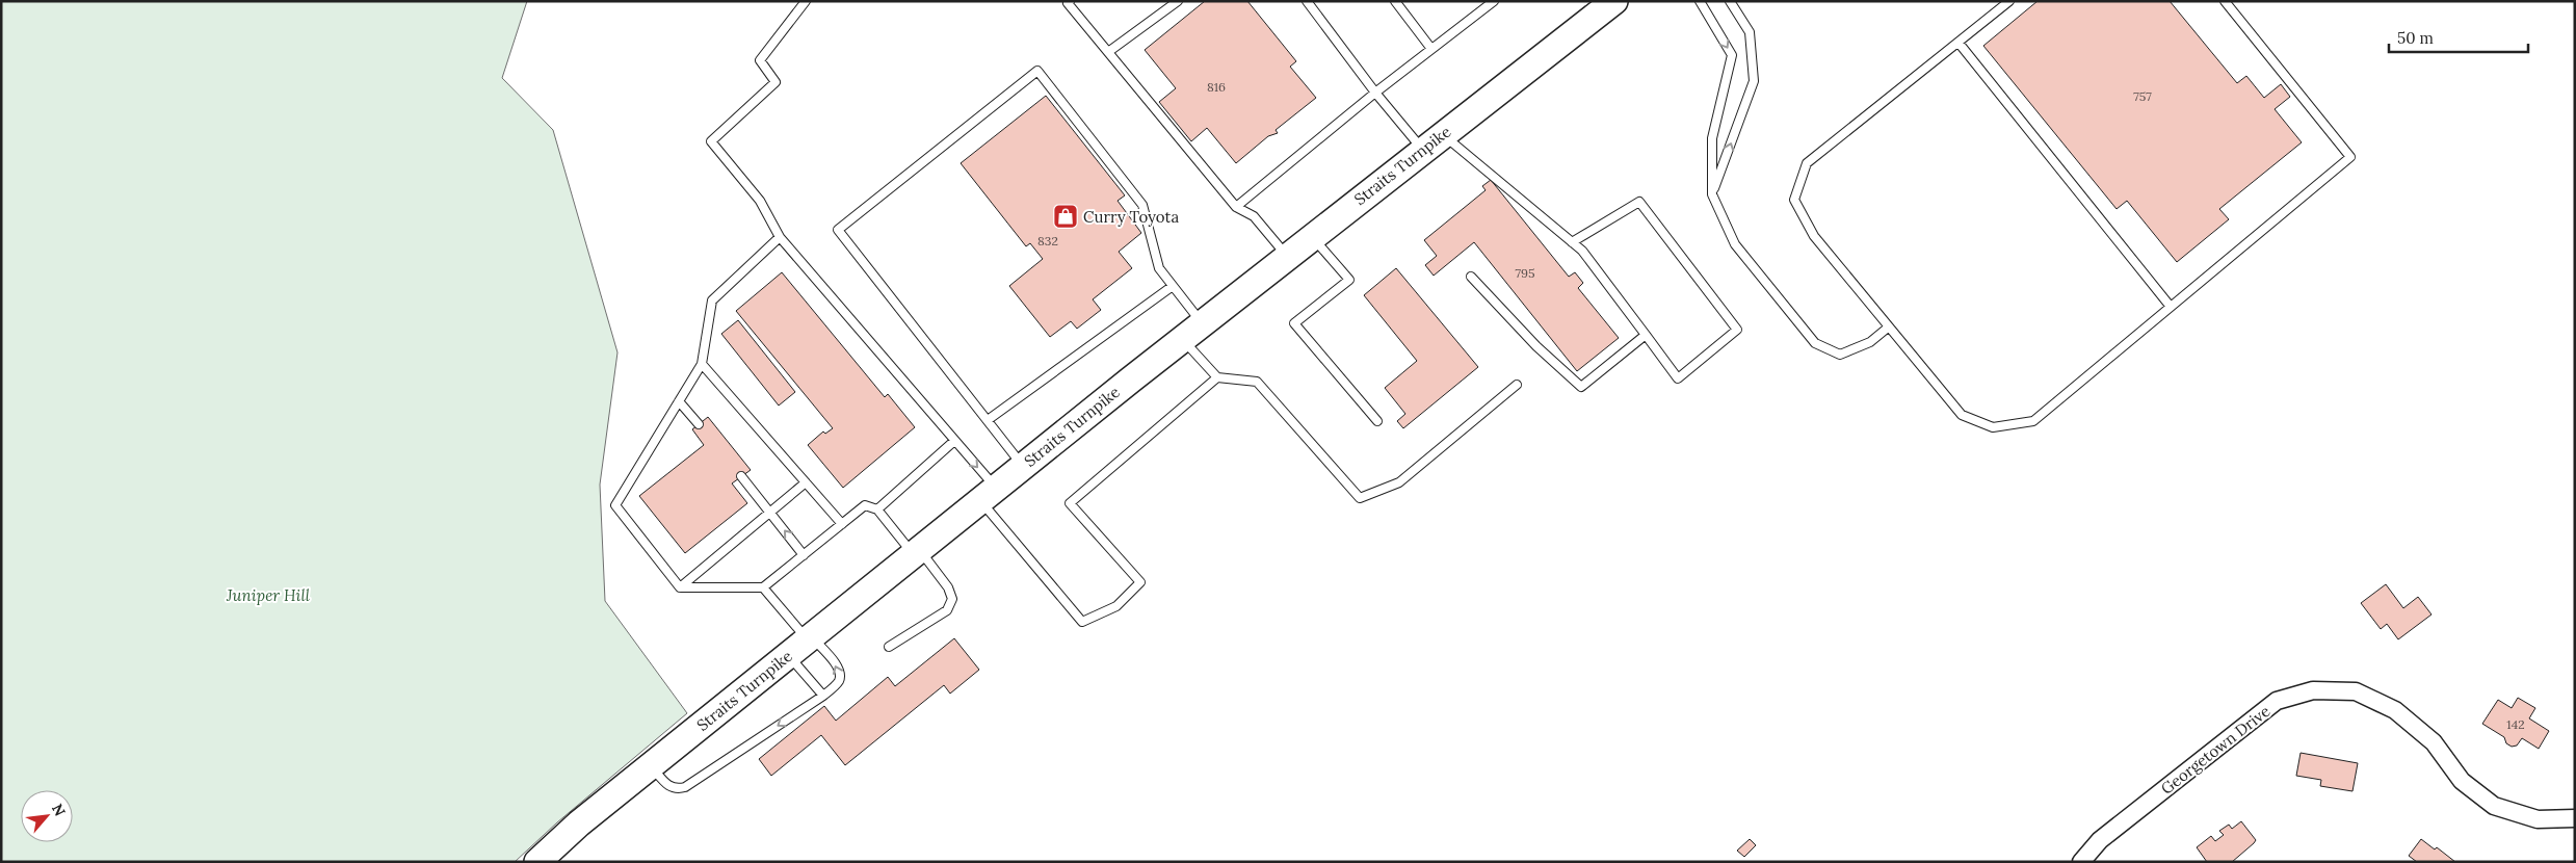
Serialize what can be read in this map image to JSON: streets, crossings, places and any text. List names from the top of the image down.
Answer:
{
  "streets": {
    "main road": ["Straits Turnpike"],
    "street": ["Georgetown Drive"]
  },
  "parks": ["Juniper Hill"],
  "places": {
    "shop": ["Curry Toyota"]
  },
  "house_numbers": [
    "816",
    "757",
    "832",
    "795",
    "142"
  ],
  "scale_bar": "50 m",
  "north": "top right"
}
